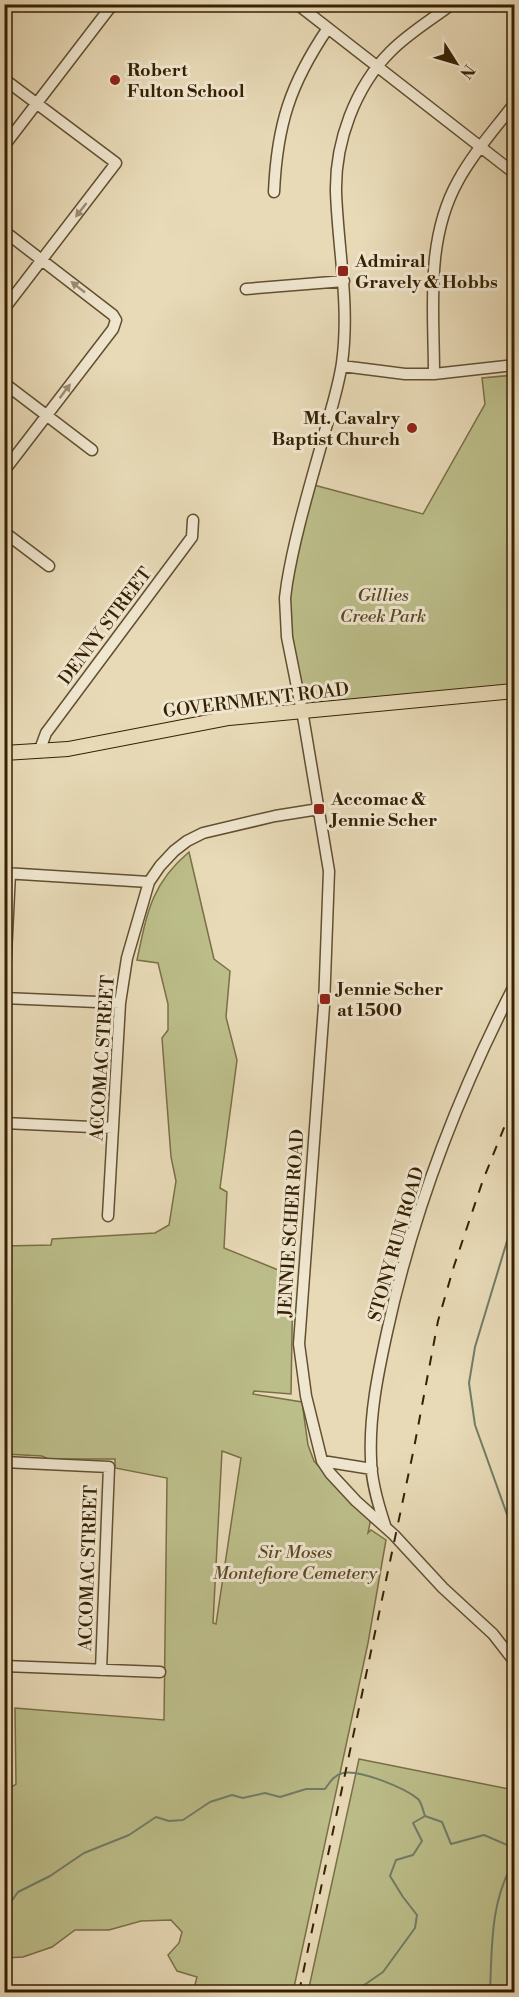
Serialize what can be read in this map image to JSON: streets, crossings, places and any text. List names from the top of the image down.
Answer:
{
  "streets": {
    "main road": ["GOVERNMENT ROAD"],
    "street": [
      "DENNY STREET",
      "ACCOMAC STREET",
      "JENNIE SCHER ROAD",
      "STONY RUN ROAD"
    ]
  },
  "crossings": [
    ["DENNY STREET", "GOVERNMENT ROAD"],
    ["GOVERNMENT ROAD", "JENNIE SCHER ROAD"],
    ["ACCOMAC STREET", "JENNIE SCHER ROAD"],
    ["JENNIE SCHER ROAD", "STONY RUN ROAD"]
  ],
  "parks": ["Gillies Creek Park", "Sir Moses Montefiore Cemetery"],
  "places": {
    "other": ["Robert Fulton School", "Mt. Cavalry Baptist Church"],
    "transit": ["Admiral Gravely & Hobbs", "Accomac & Jennie Scher", "Jennie Scher at 1500"]
  },
  "north": "bottom right"
}
